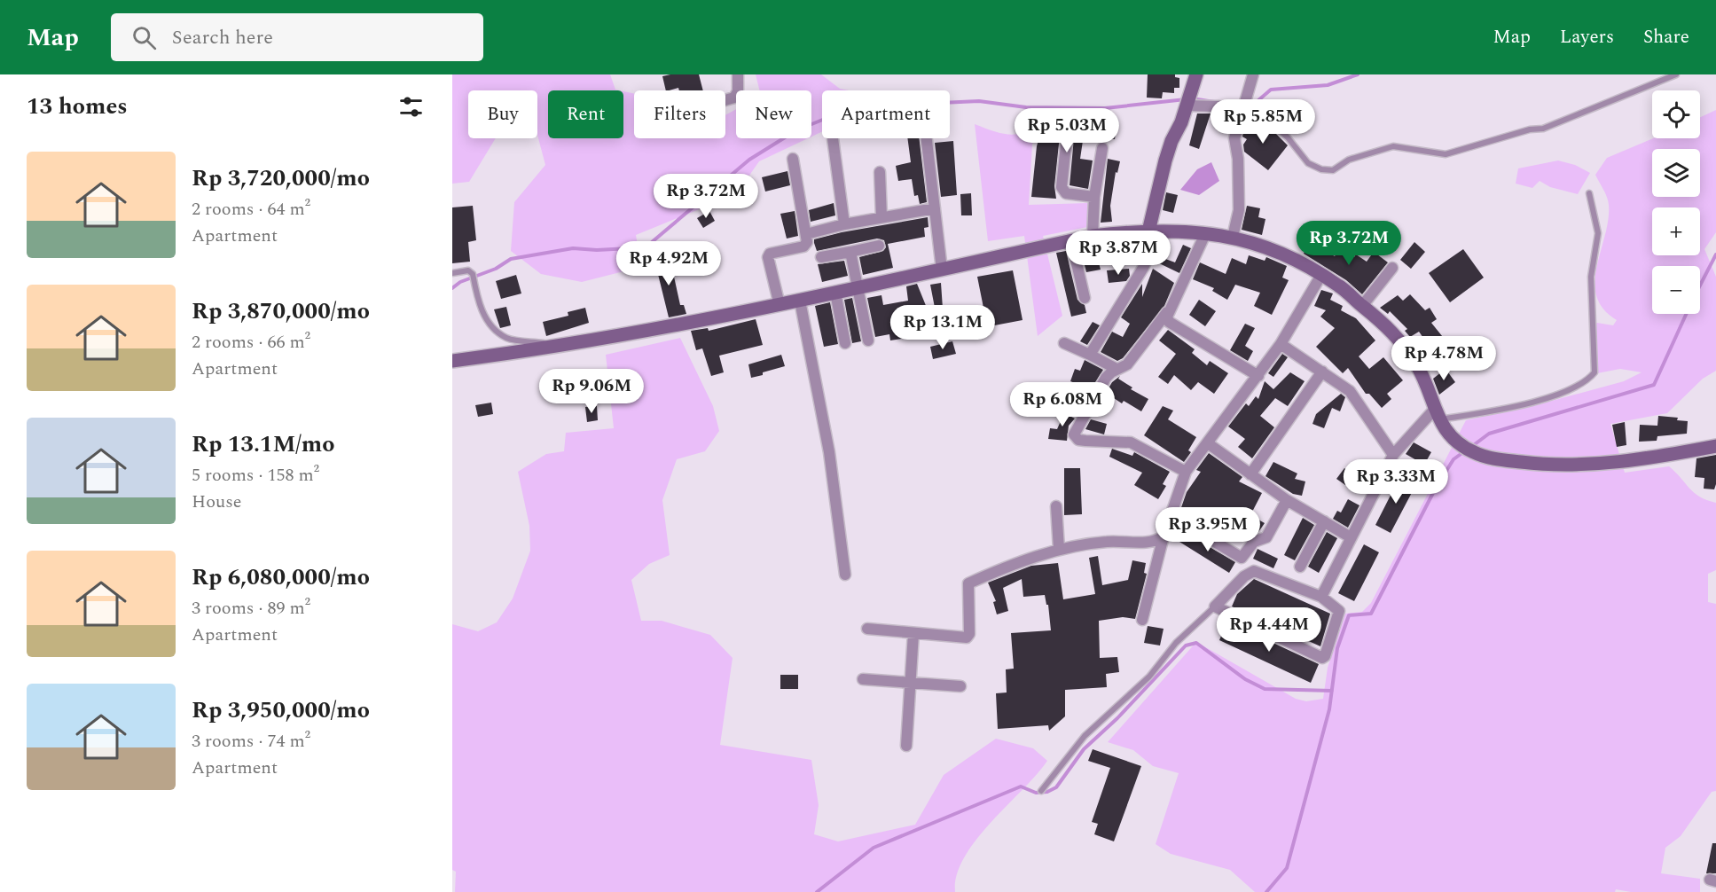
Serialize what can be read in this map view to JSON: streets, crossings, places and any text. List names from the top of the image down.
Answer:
{
  "page": {
    "header": "Map",
    "search": "Search here",
    "nav": ["Map", "Layers", "Share"],
    "heading": "13 homes",
    "map_buttons": ["+", "−"],
    "chip": [
      "Buy",
      "Rent",
      "Filters",
      "New",
      "Apartment"
    ],
    "price": [
      "Rp 5.85M",
      "Rp 5.03M",
      "Rp 3.72M",
      "Rp 3.72M",
      "Rp 3.87M",
      "Rp 4.92M",
      "Rp 13.1M",
      "Rp 4.78M",
      "Rp 9.06M",
      "Rp 6.08M",
      "Rp 3.33M",
      "Rp 3.95M",
      "Rp 4.44M"
    ],
    "list": [
      {
        "name": "Rp 3,720,000/mo",
        "note": "2 rooms · 64 m² · Apartment"
      },
      {
        "name": "Rp 3,870,000/mo",
        "note": "2 rooms · 66 m² · Apartment"
      },
      {
        "name": "Rp 13.1M/mo",
        "note": "5 rooms · 158 m² · House"
      },
      {
        "name": "Rp 6,080,000/mo",
        "note": "3 rooms · 89 m² · Apartment"
      },
      {
        "name": "Rp 3,950,000/mo",
        "note": "3 rooms · 74 m² · Apartment"
      }
    ]
  }
}
